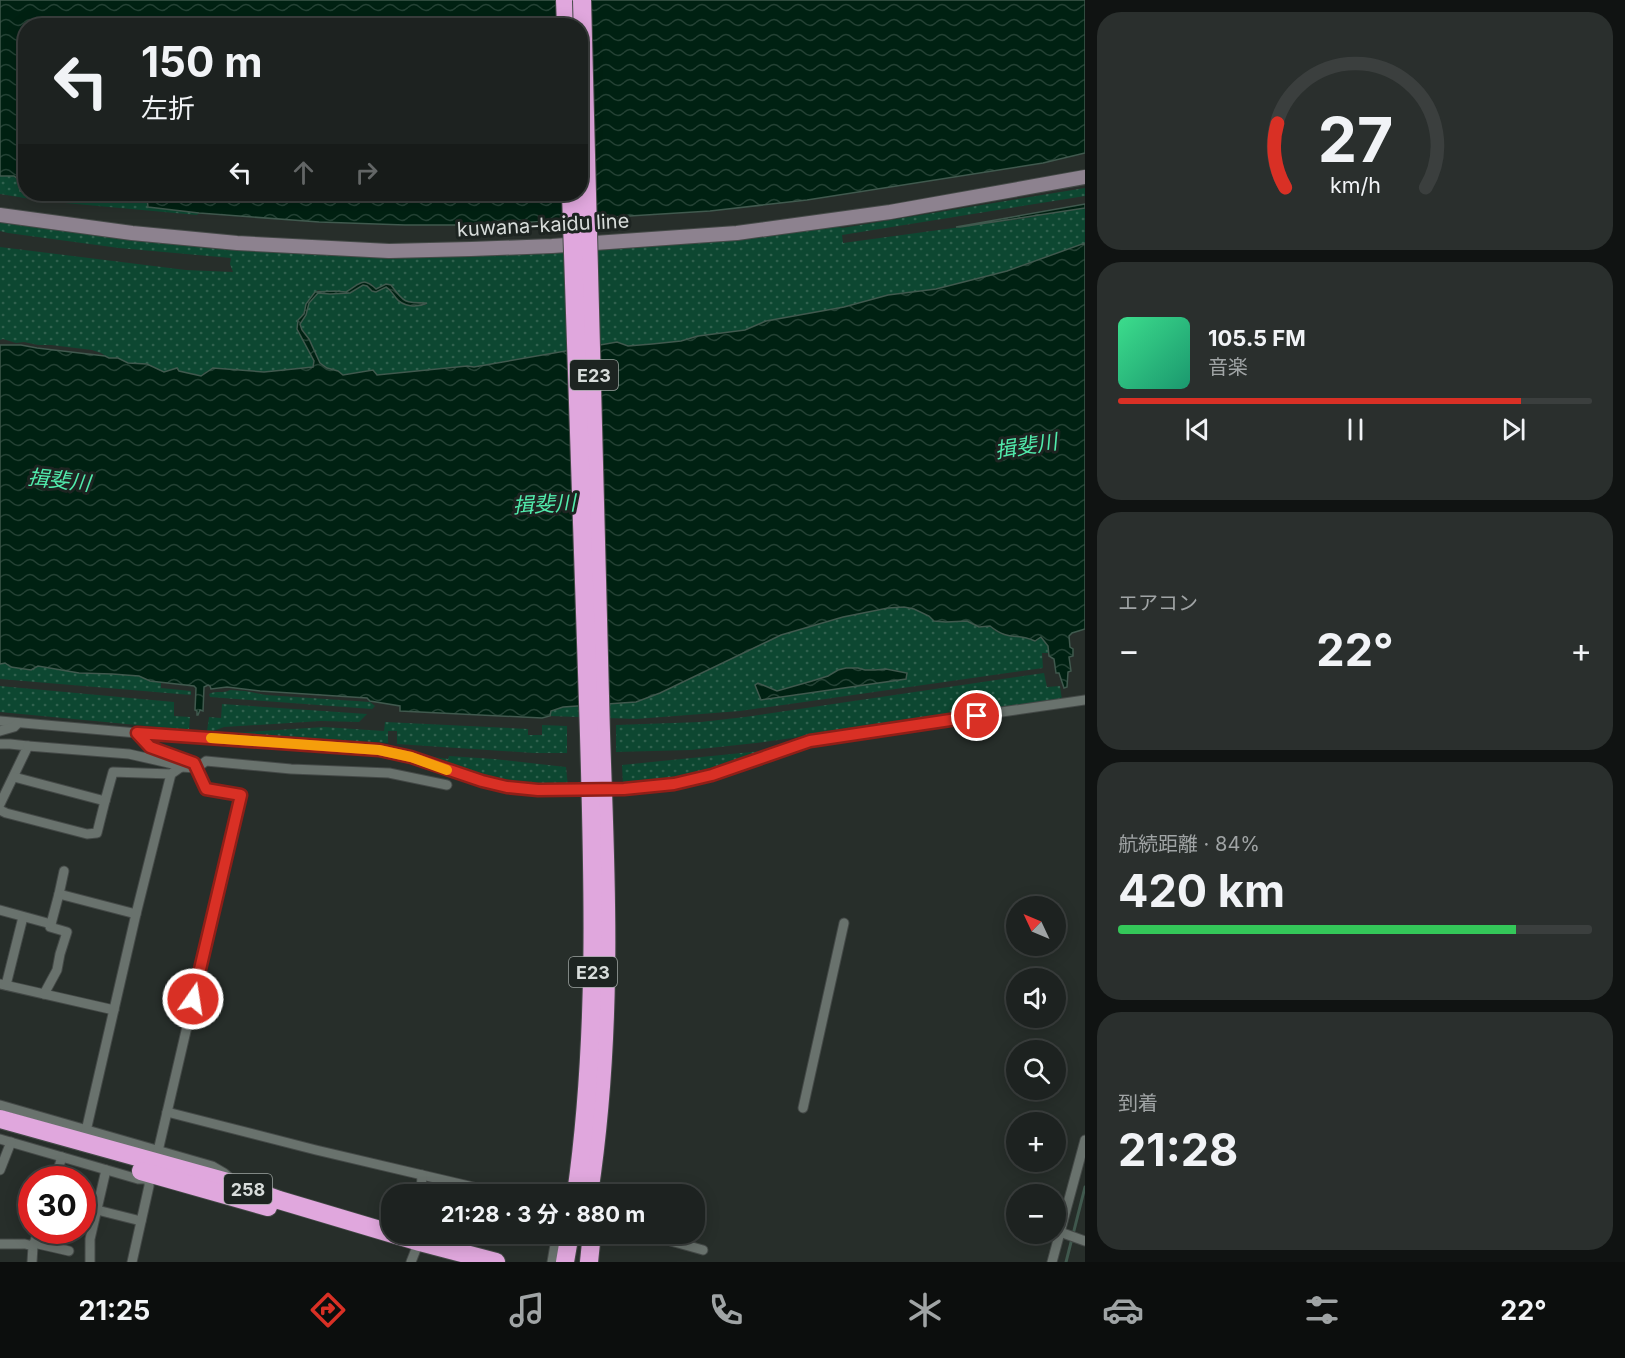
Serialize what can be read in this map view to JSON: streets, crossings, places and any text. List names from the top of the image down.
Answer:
{
  "streets": {
    "highway": ["E23", "258"],
    "main road": ["kuwana-kaidu line"]
  },
  "water": ["揖斐川"],
  "north": "top left",
  "page": {
    "turn": ["150 m", "左折"],
    "song": ["105.5 FM", "音楽"],
    "tile": [
      "エアコン",
      ["航続距離 · 84%", "420 km"],
      ["到着", "21:28"]
    ],
    "heat": ["−", "22°", "+"],
    "map_buttons": ["+", "−"],
    "limit": "30",
    "trip": "21:28 · 3 分 · 880 m",
    "tabs": ["21:25", "22°"],
    "gauge": ["27", "km/h"]
  }
}
